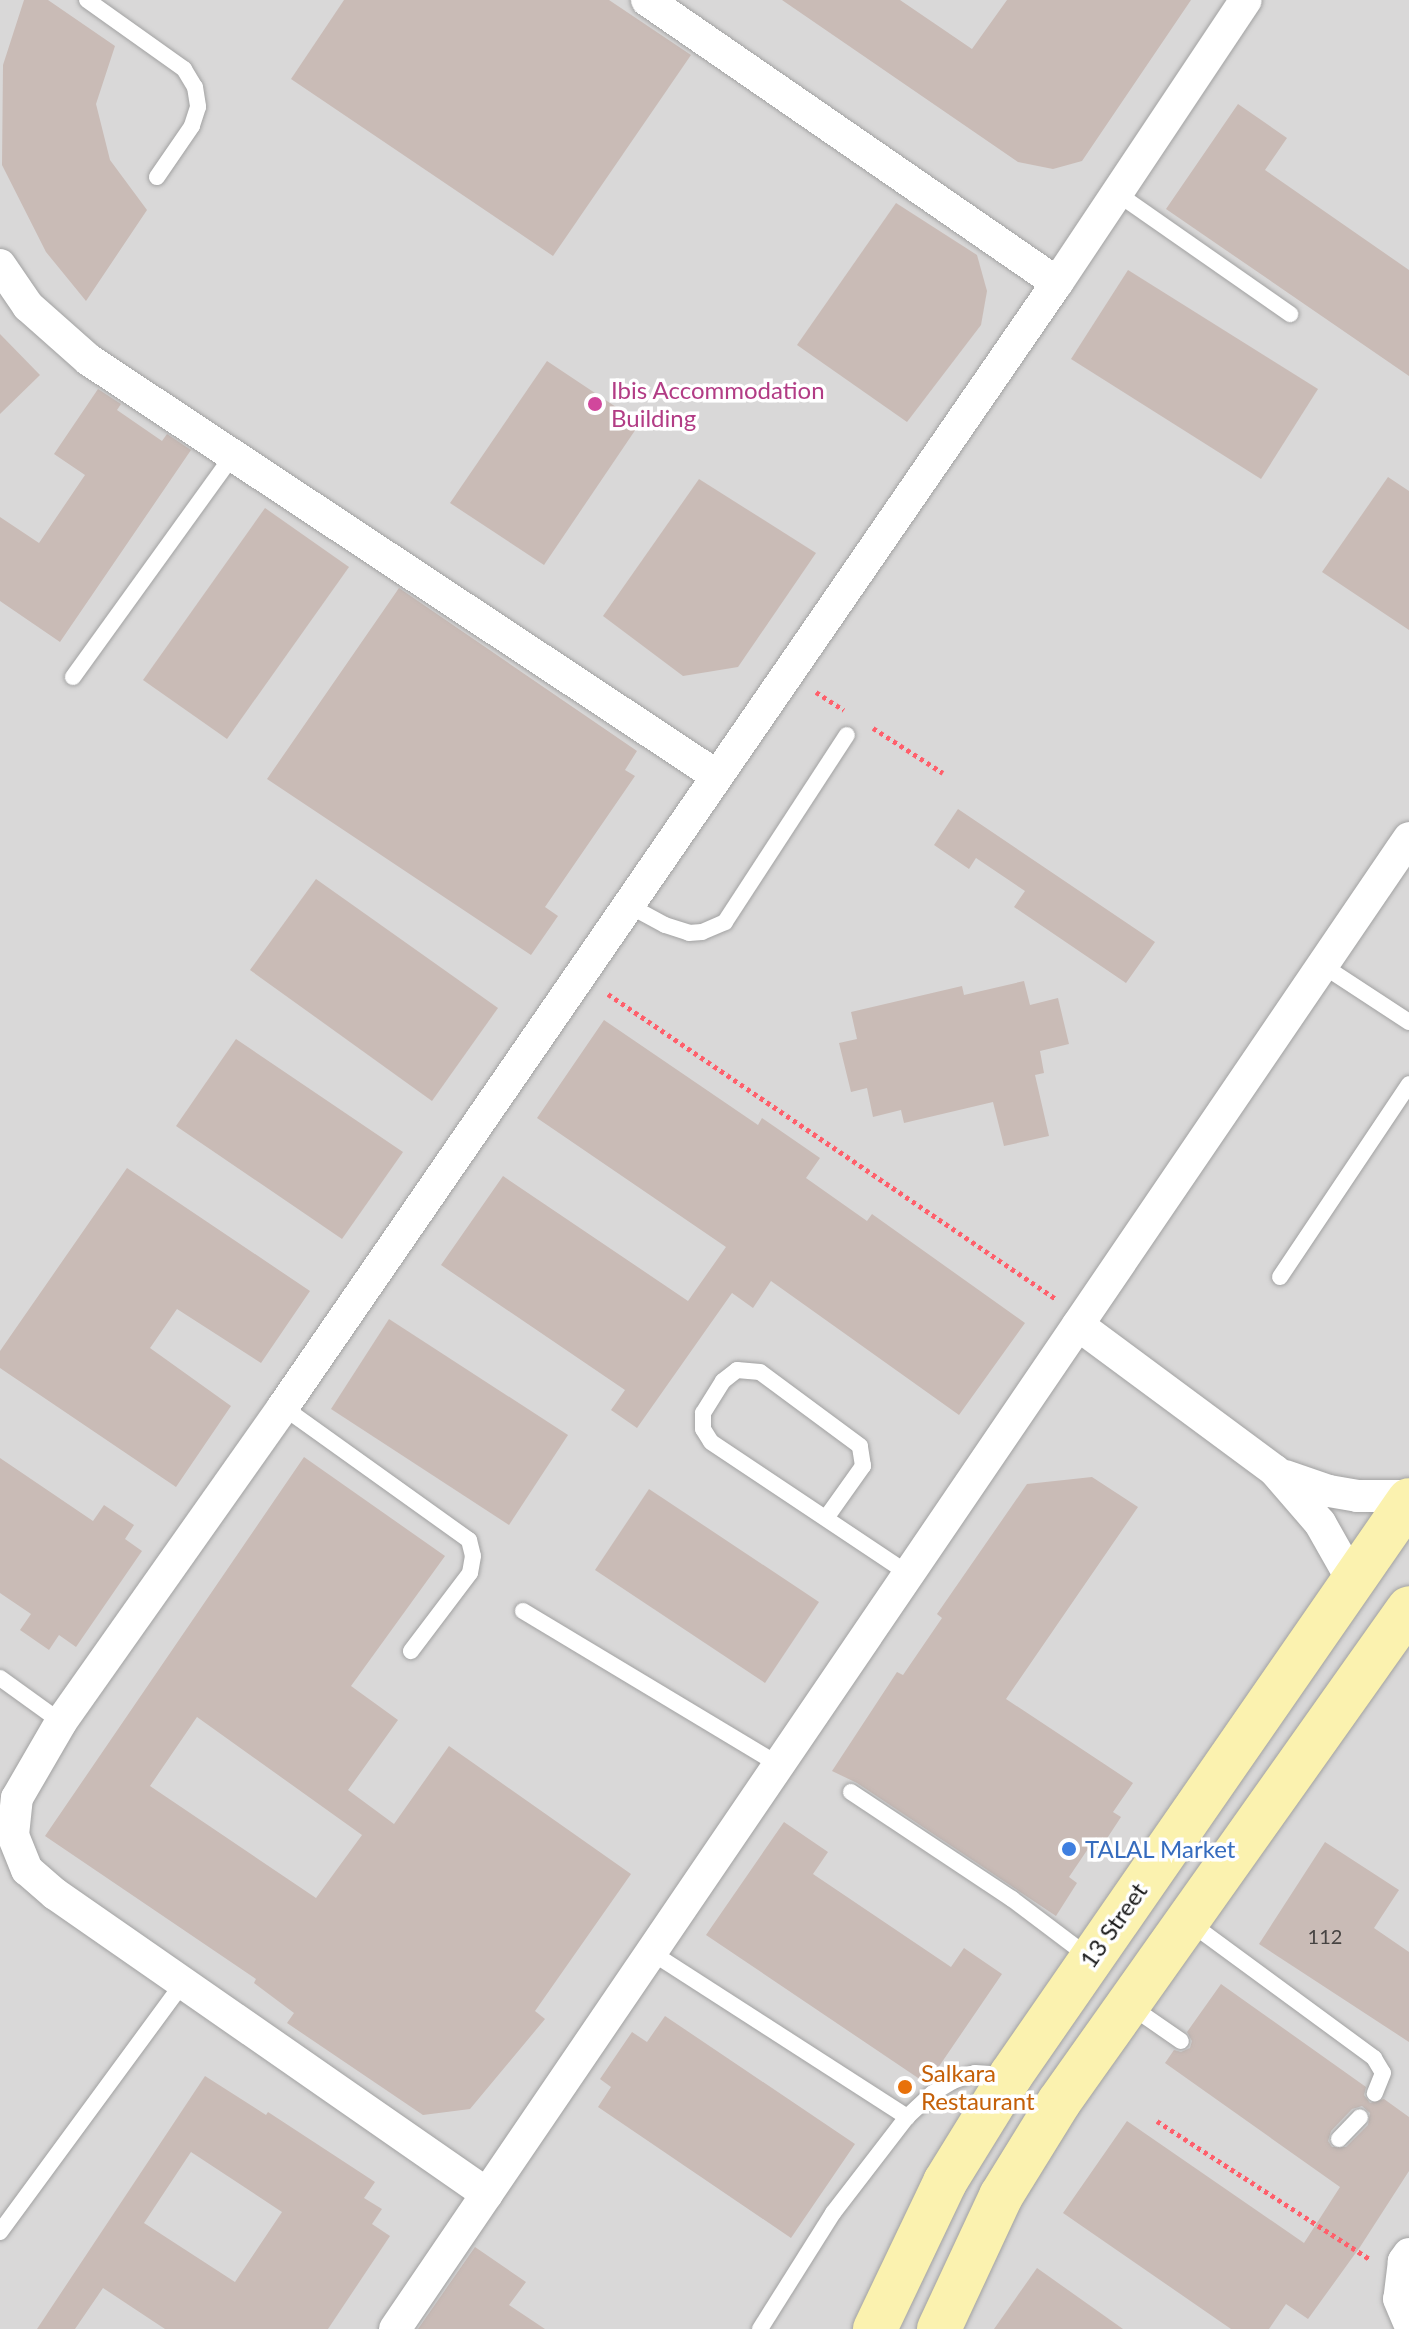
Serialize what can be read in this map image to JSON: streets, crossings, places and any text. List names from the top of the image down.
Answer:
{
  "streets": {
    "street": ["13 Street"]
  },
  "places": ["Ibis Accommodation Building", "TALAL Market", "Salkara Restaurant"],
  "house_numbers": ["112"]
}
